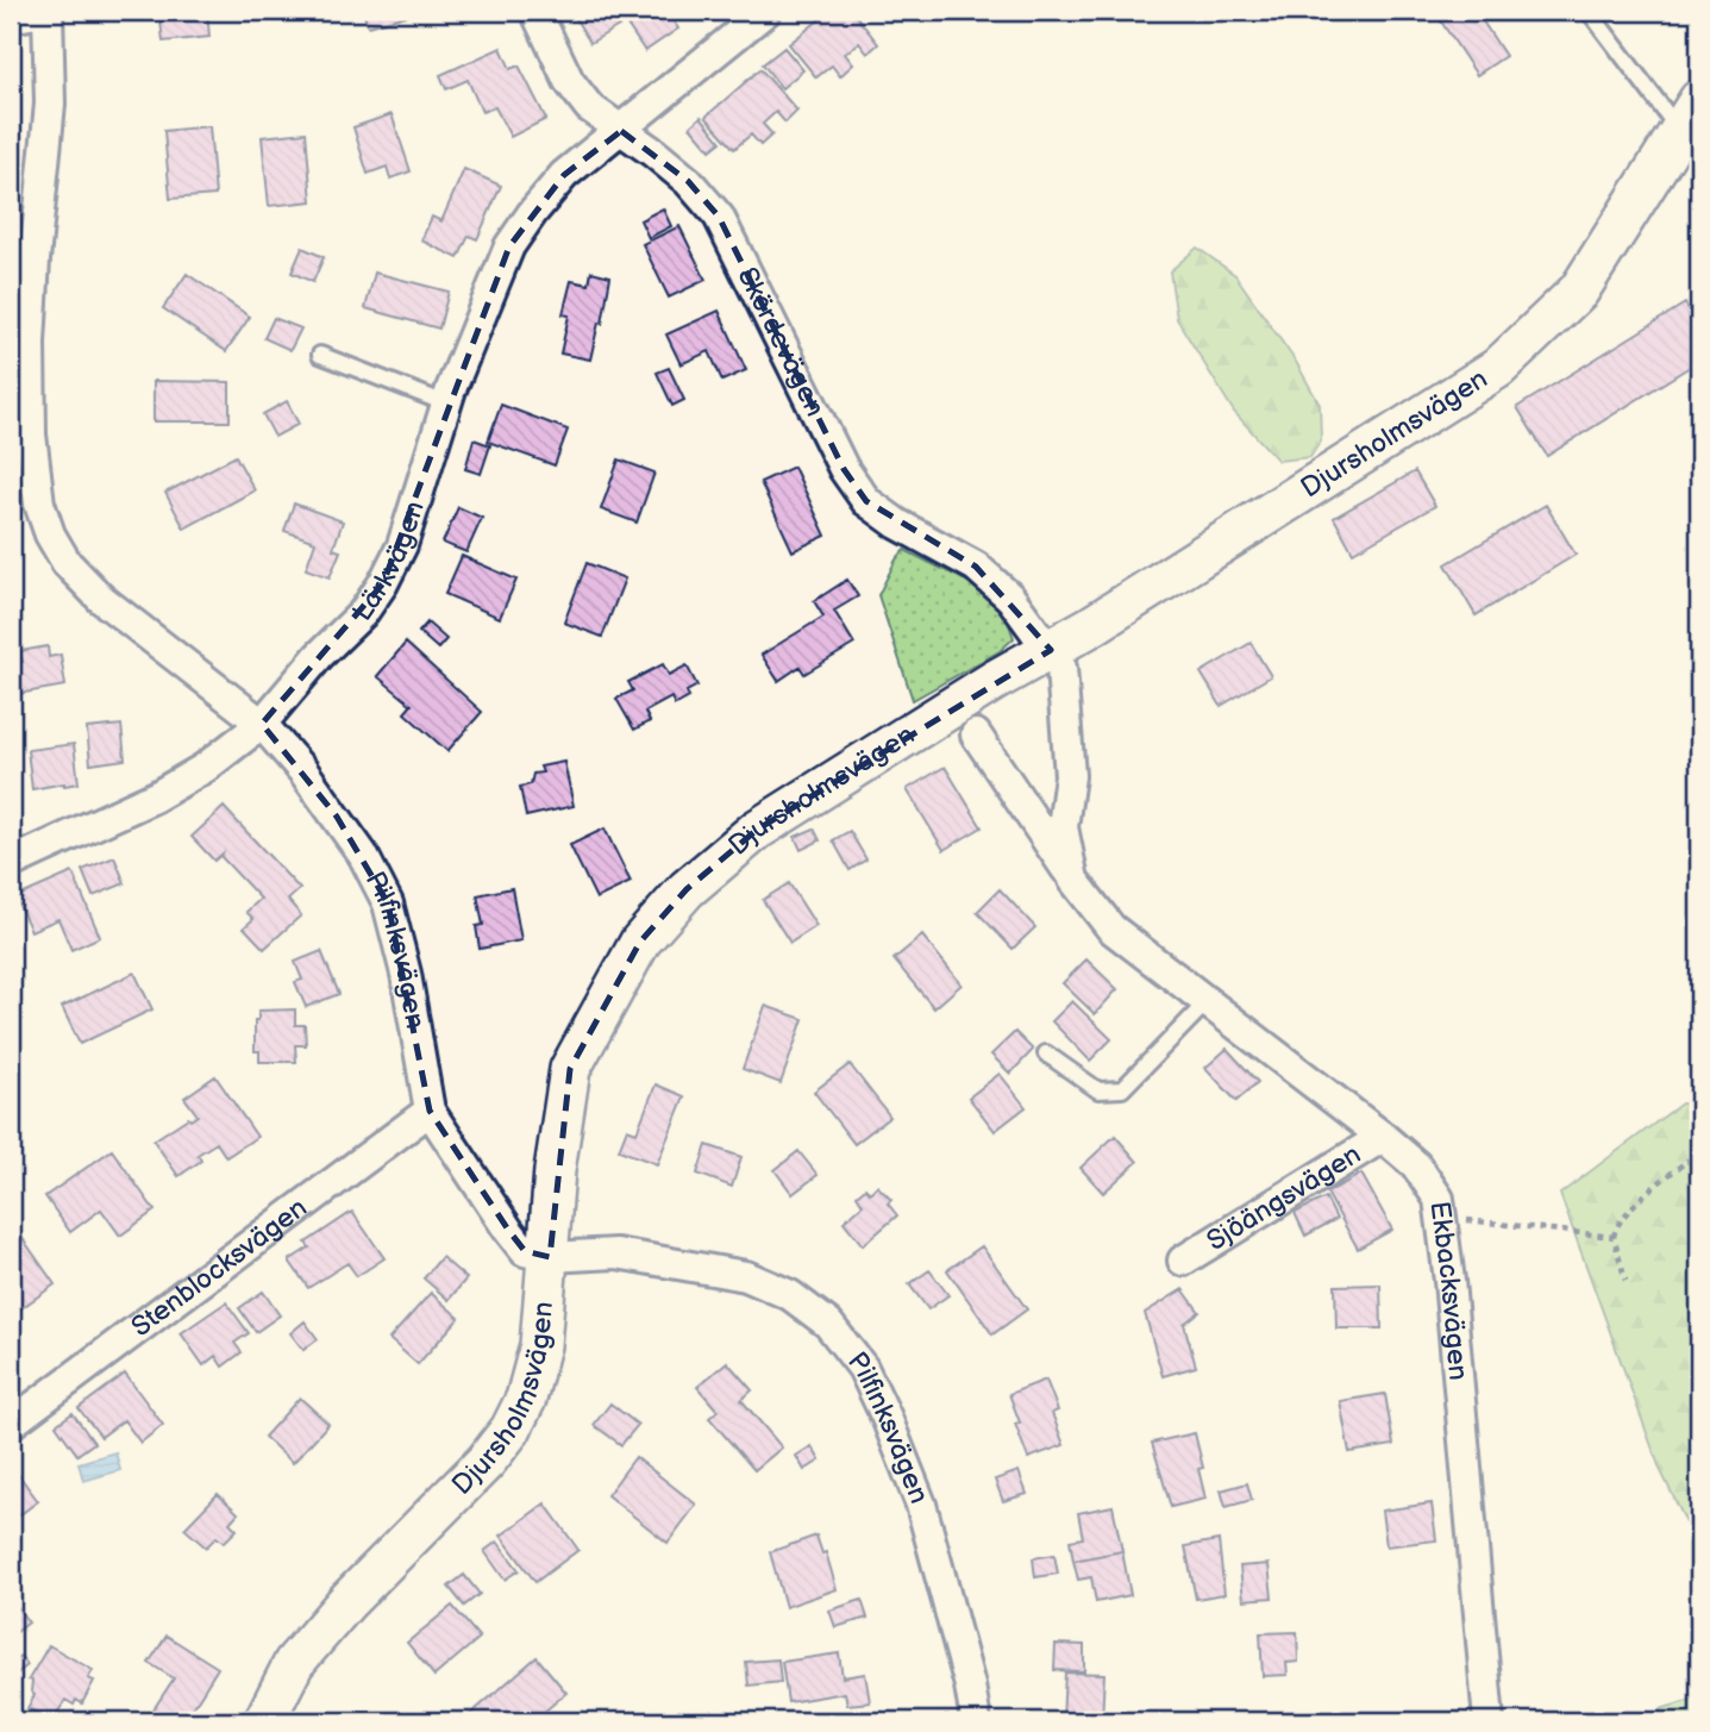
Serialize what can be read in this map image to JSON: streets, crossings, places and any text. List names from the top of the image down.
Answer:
{
  "streets": {
    "street": [
      "Skördevägen",
      "Djursholmsvägen",
      "Lärkvägen",
      "Pilfinksvägen",
      "Sjöängsvägen",
      "Stenblocksvägen",
      "Ekbacksvägen"
    ]
  },
  "crossings": [
    ["Skördevägen", "Djursholmsvägen"],
    ["Skördevägen", "Lärkvägen"],
    ["Skördevägen", "Ekbacksvägen"],
    ["Djursholmsvägen", "Pilfinksvägen"],
    ["Djursholmsvägen", "Ekbacksvägen"],
    ["Lärkvägen", "Pilfinksvägen"],
    ["Pilfinksvägen", "Stenblocksvägen"],
    ["Sjöängsvägen", "Ekbacksvägen"]
  ]
}
